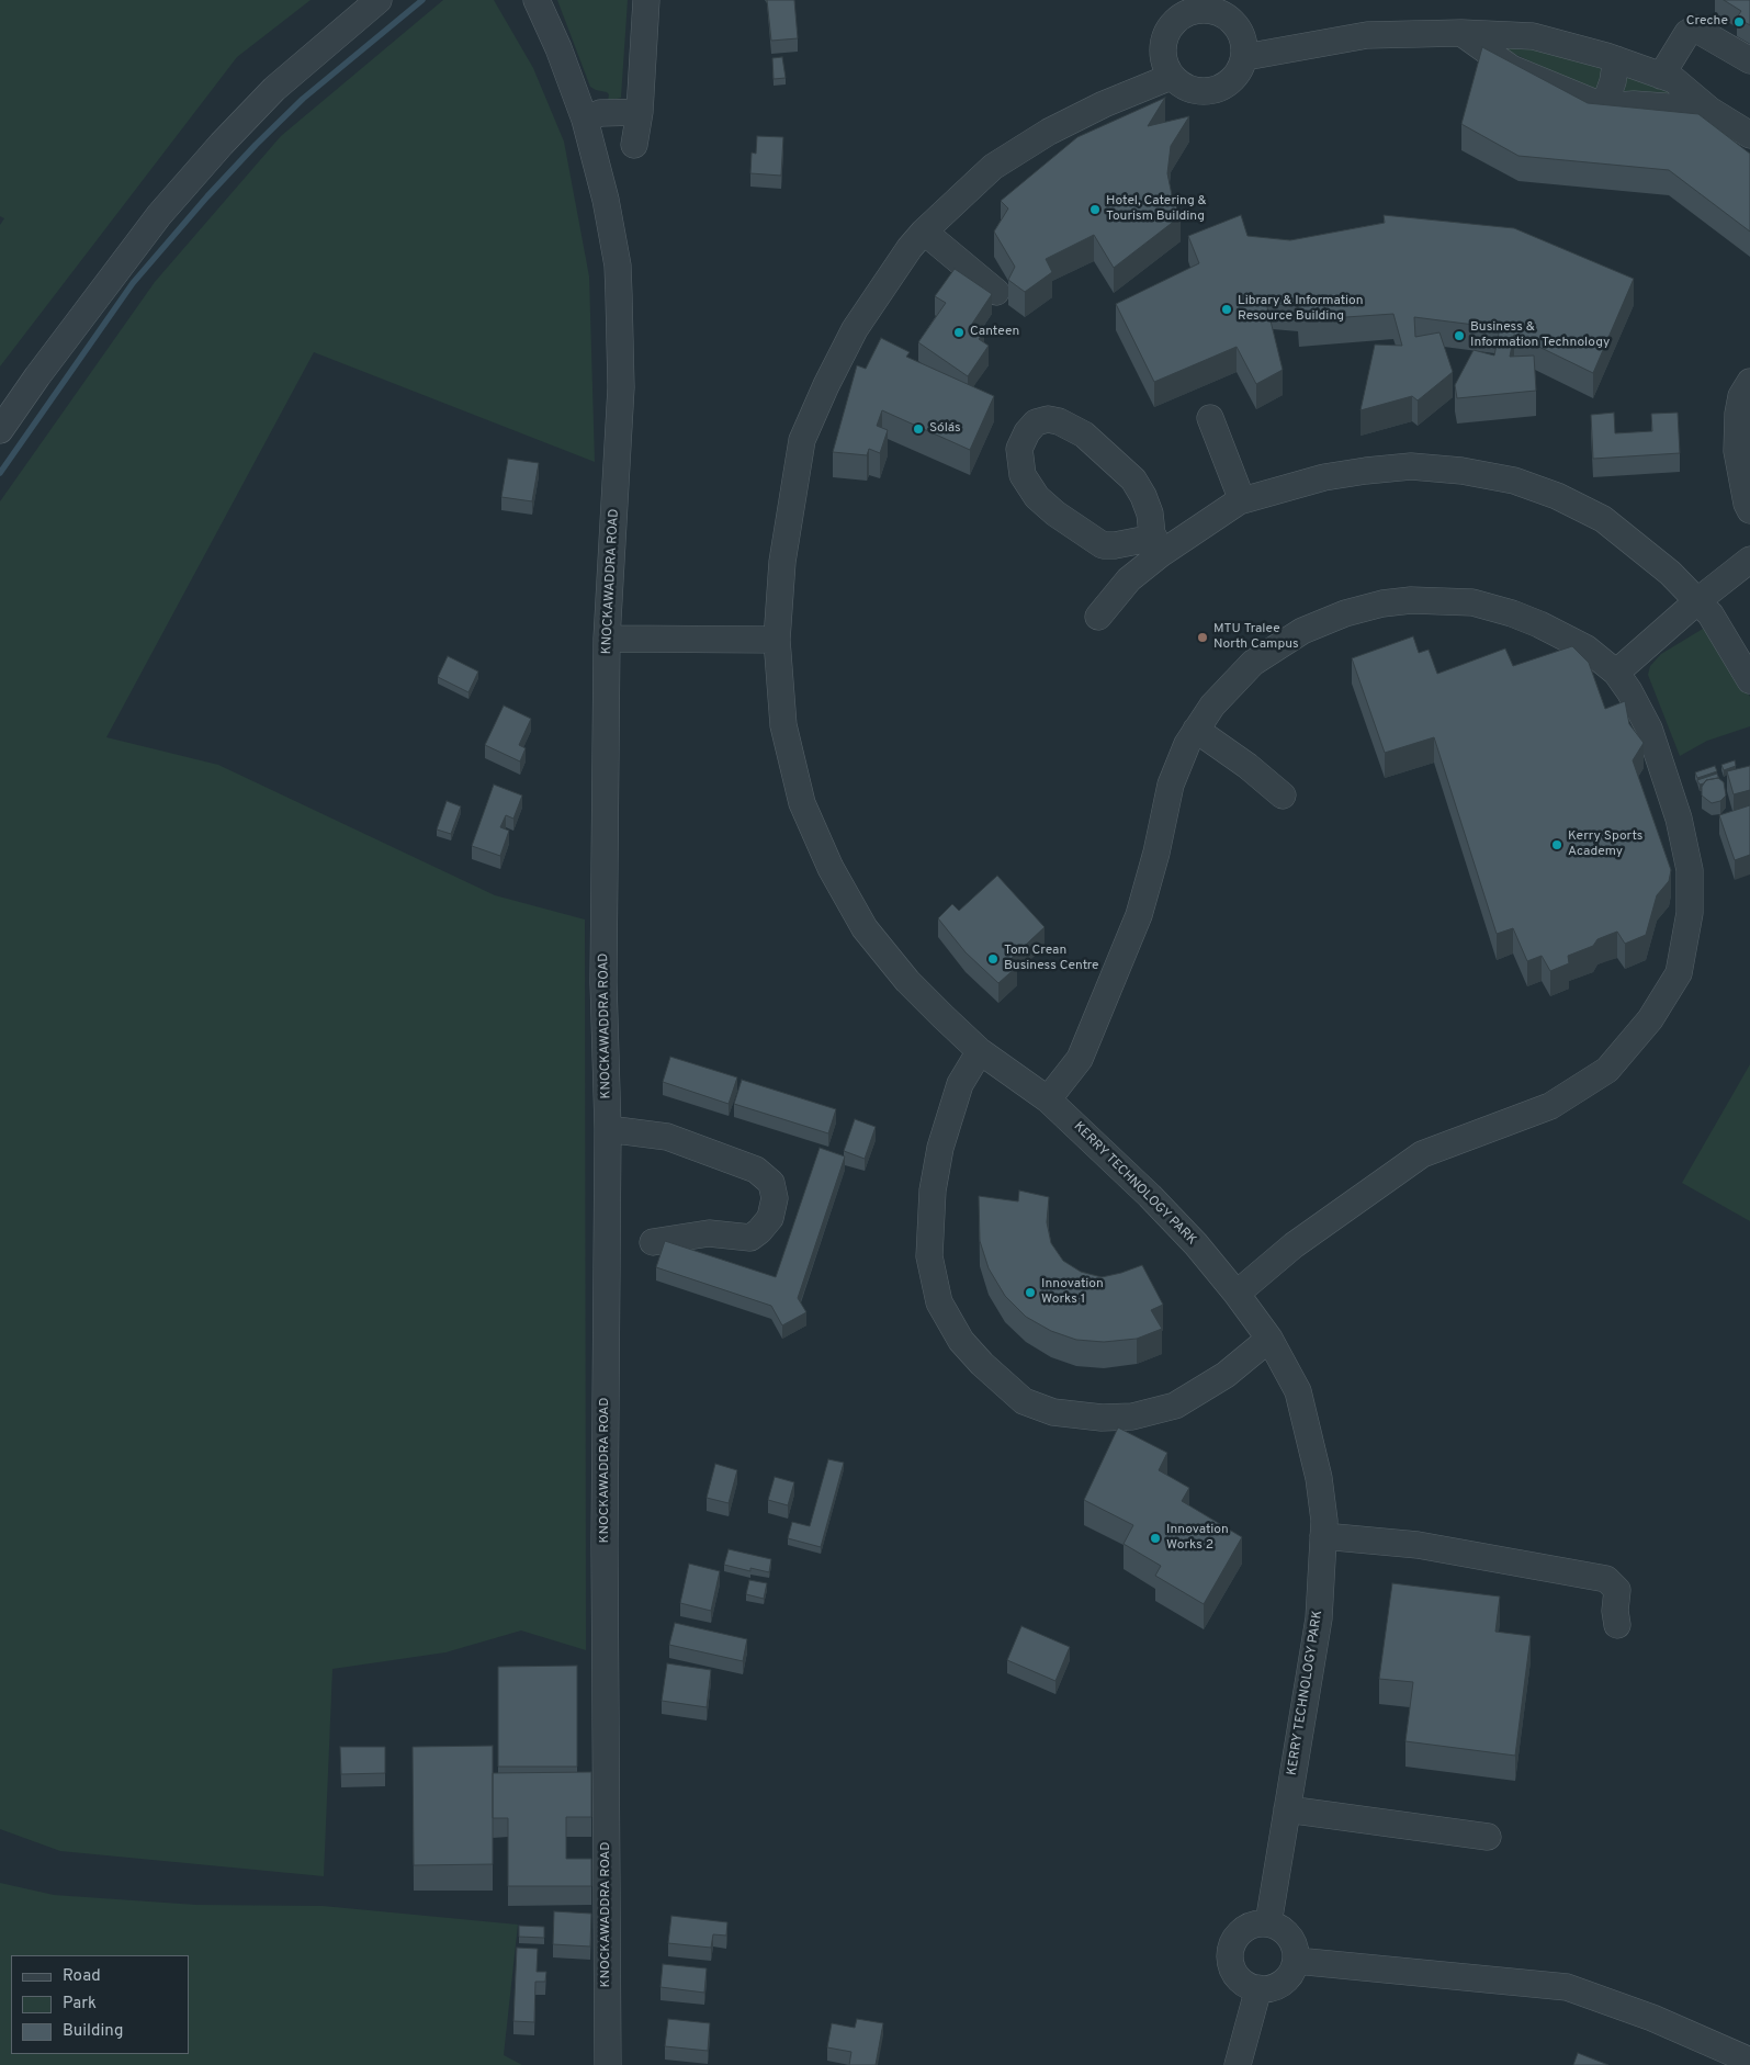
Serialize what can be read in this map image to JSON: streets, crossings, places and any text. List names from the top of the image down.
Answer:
{
  "streets": {
    "street": ["KNOCKAWADDRA ROAD", "KERRY TECHNOLOGY PARK"]
  },
  "places": [
    "Creche",
    "Hotel, Catering & Tourism Building",
    "Library & Information Resource Building",
    "Canteen",
    "Business & Information Technology",
    "Sólás",
    "MTU Tralee North Campus",
    "Kerry Sports Academy",
    "Tom Crean Business Centre",
    "Innovation Works 1",
    "Innovation Works 2"
  ],
  "legend": ["Road", "Park", "Building"]
}
